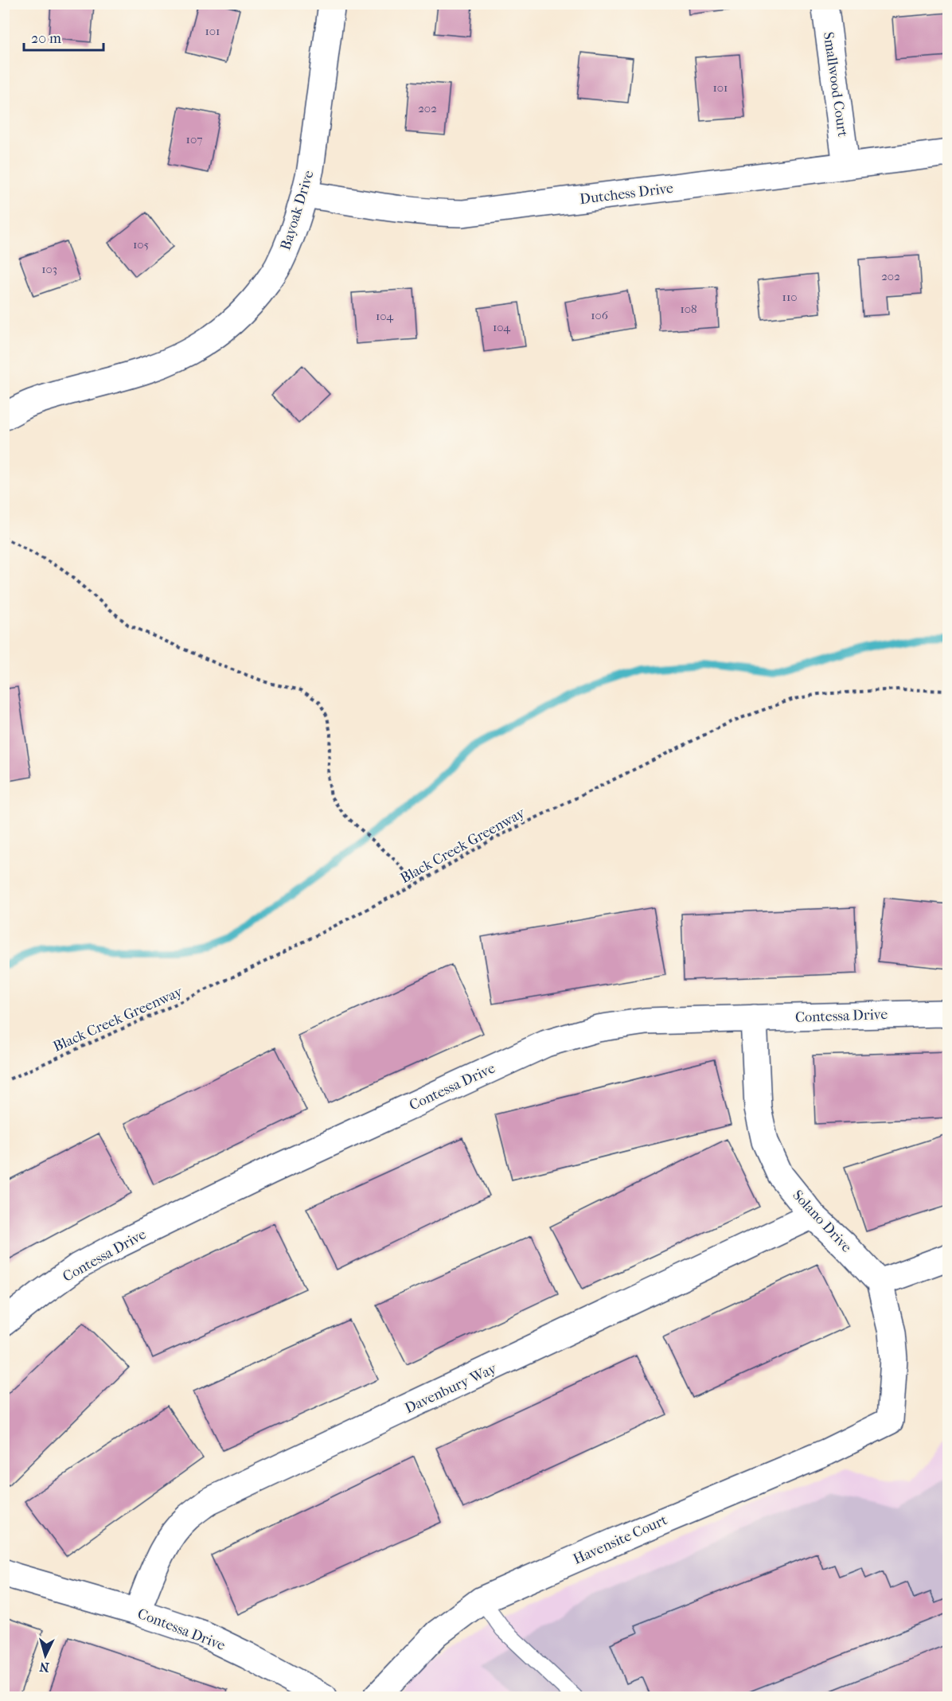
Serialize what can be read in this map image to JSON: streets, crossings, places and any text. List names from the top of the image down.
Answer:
{
  "streets": {
    "street": [
      "Smallwood Court",
      "Dutchess Drive",
      "Bayoak Drive",
      "Contessa Drive",
      "Solano Drive",
      "Davenbury Way",
      "Havensite Court"
    ],
    "path": ["Black Creek Greenway"]
  },
  "crossings": [
    ["Smallwood Court", "Dutchess Drive"],
    ["Dutchess Drive", "Bayoak Drive"],
    ["Contessa Drive", "Solano Drive"],
    ["Contessa Drive", "Davenbury Way"],
    ["Solano Drive", "Davenbury Way"],
    ["Solano Drive", "Havensite Court"]
  ],
  "house_numbers": [
    "101",
    "101",
    "202",
    "107",
    "105",
    "103",
    "202",
    "110",
    "108",
    "106",
    "104",
    "104"
  ],
  "scale_bar": "20 m",
  "north": "bottom"
}
